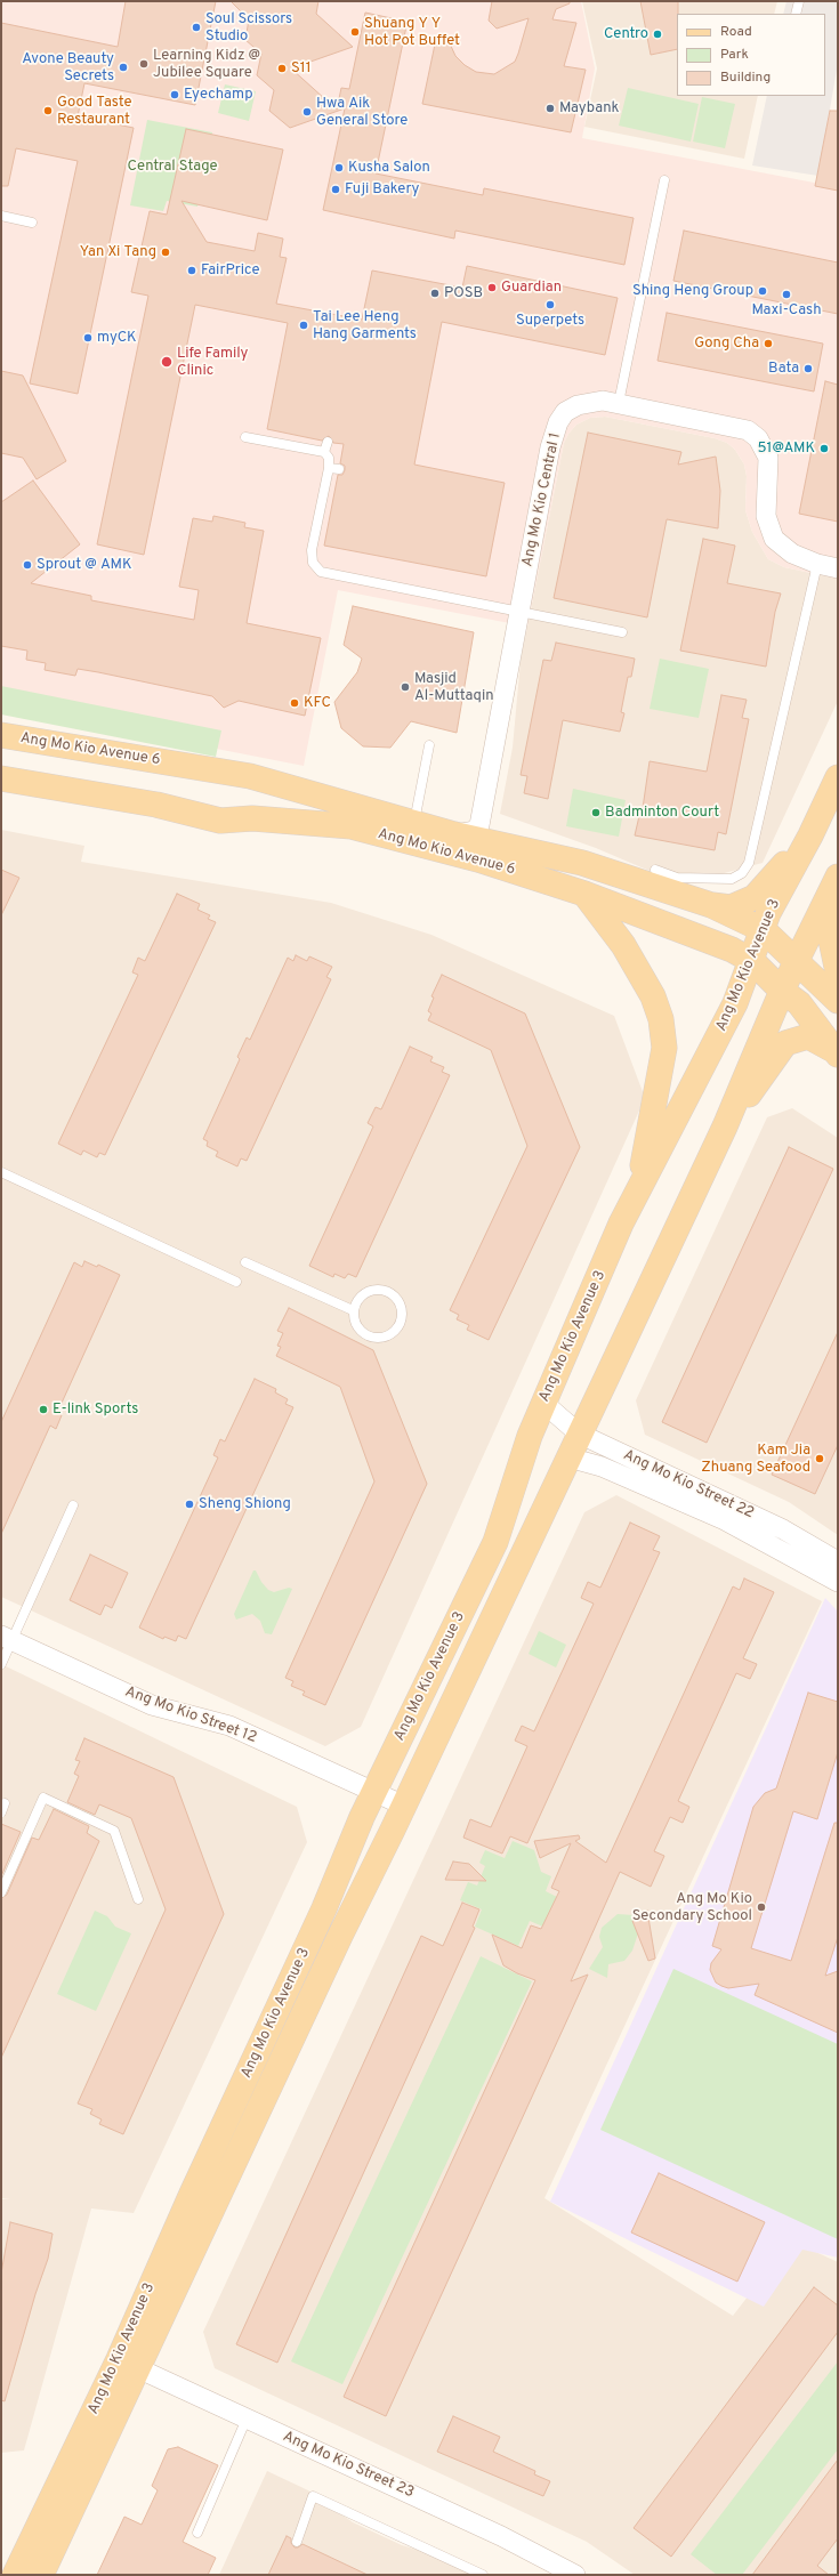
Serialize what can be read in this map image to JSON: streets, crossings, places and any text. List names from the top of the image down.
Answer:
{
  "streets": {
    "main road": ["Ang Mo Kio Avenue 6", "Ang Mo Kio Avenue 3"],
    "street": [
      "Ang Mo Kio Central 1",
      "Ang Mo Kio Street 22",
      "Ang Mo Kio Street 12",
      "Ang Mo Kio Street 23"
    ]
  },
  "crossings": [
    ["Ang Mo Kio Central 1", "Ang Mo Kio Avenue 6"],
    ["Ang Mo Kio Avenue 6", "Ang Mo Kio Avenue 3"],
    ["Ang Mo Kio Avenue 3", "Ang Mo Kio Street 22"],
    ["Ang Mo Kio Avenue 3", "Ang Mo Kio Street 12"],
    ["Ang Mo Kio Avenue 3", "Ang Mo Kio Street 23"]
  ],
  "parks": ["Central Stage"],
  "places": [
    "Soul Scissors Studio",
    "Shuang Y Y Hot Pot Buffet",
    "Centro",
    "Learning Kidz @ Jubilee Square",
    "Avone Beauty Secrets",
    "S11",
    "Eyechamp",
    "Maybank",
    "Good Taste Restaurant",
    "Hwa Aik General Store",
    "Kusha Salon",
    "Fuji Bakery",
    "Yan Xi Tang",
    "FairPrice",
    "Guardian",
    "Shing Heng Group",
    "POSB",
    "Maxi-Cash",
    "Superpets",
    "Tai Lee Heng Hang Garments",
    "myCK",
    "Gong Cha",
    "Life Family Clinic",
    "Bata",
    "51@AMK",
    "Sprout @ AMK",
    "Masjid Al-Muttaqin",
    "KFC",
    "Badminton Court",
    "E-link Sports",
    "Kam Jia Zhuang Seafood",
    "Sheng Shiong",
    "Ang Mo Kio Secondary School"
  ],
  "legend": ["Road", "Park", "Building"]
}
